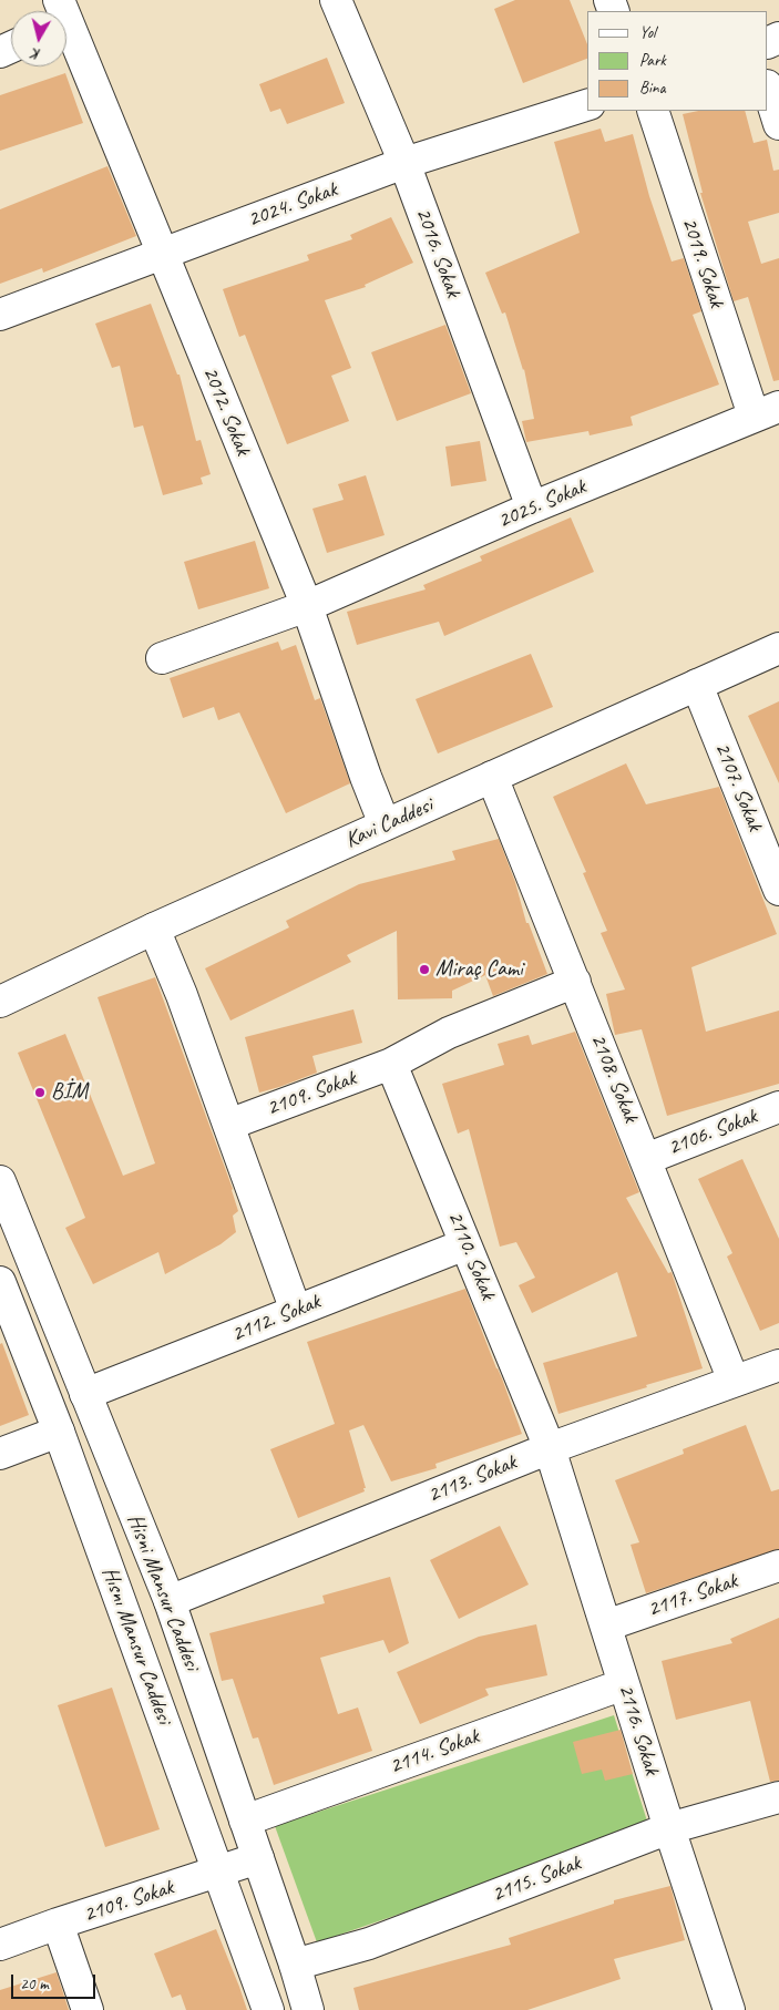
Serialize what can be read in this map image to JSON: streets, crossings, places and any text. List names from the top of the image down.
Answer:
{
  "streets": {
    "street": [
      "2024. Sokak",
      "2016. Sokak",
      "2019. Sokak",
      "2012. Sokak",
      "2025. Sokak",
      "2107. Sokak",
      "Kavi Caddesi",
      "2108. Sokak",
      "2109. Sokak",
      "2106. Sokak",
      "2110. Sokak",
      "2112. Sokak",
      "2113. Sokak",
      "Hisni Mansur Caddesi",
      "2117. Sokak",
      "Hısnı Mansur Caddesi",
      "2116. Sokak",
      "2114. Sokak",
      "2115. Sokak"
    ]
  },
  "crossings": [
    ["2024. Sokak", "2016. Sokak"],
    ["2024. Sokak", "2012. Sokak"],
    ["2016. Sokak", "2025. Sokak"],
    ["2019. Sokak", "2025. Sokak"],
    ["2012. Sokak", "2025. Sokak"],
    ["2012. Sokak", "Kavi Caddesi"],
    ["2107. Sokak", "Kavi Caddesi"],
    ["Kavi Caddesi", "2108. Sokak"],
    ["2108. Sokak", "2109. Sokak"],
    ["2108. Sokak", "2106. Sokak"],
    ["2108. Sokak", "2113. Sokak"],
    ["2109. Sokak", "2110. Sokak"],
    ["2109. Sokak", "Hisni Mansur Caddesi"],
    ["2109. Sokak", "Hısnı Mansur Caddesi"],
    ["2110. Sokak", "2112. Sokak"],
    ["2110. Sokak", "2113. Sokak"],
    ["2110. Sokak", "2116. Sokak"],
    ["2112. Sokak", "Hisni Mansur Caddesi"],
    ["2113. Sokak", "Hisni Mansur Caddesi"],
    ["2113. Sokak", "2116. Sokak"],
    ["Hisni Mansur Caddesi", "2114. Sokak"],
    ["Hisni Mansur Caddesi", "2115. Sokak"],
    ["2117. Sokak", "2116. Sokak"],
    ["2116. Sokak", "2114. Sokak"],
    ["2116. Sokak", "2115. Sokak"]
  ],
  "places": ["Miraç Cami", "BİM"],
  "legend": ["Yol", "Park", "Bina"],
  "scale_bar": "20 m",
  "north": "bottom"
}
